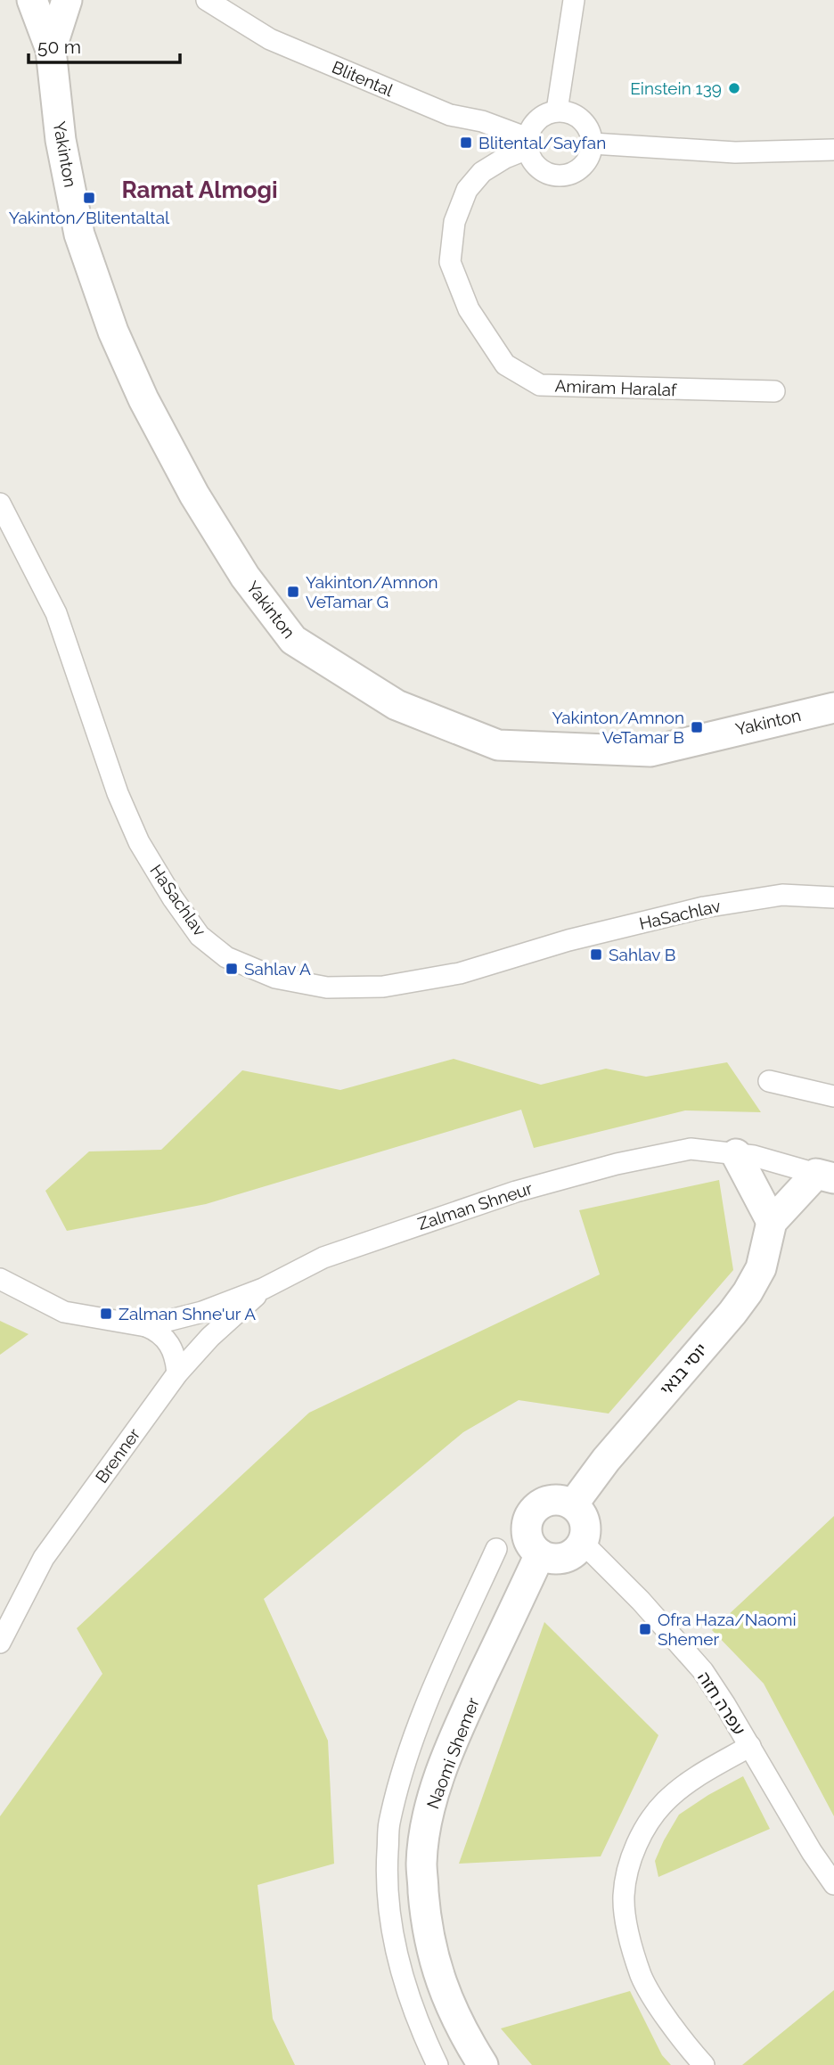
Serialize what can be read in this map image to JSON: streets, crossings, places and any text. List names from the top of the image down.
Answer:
{
  "streets": {
    "street": [
      "Blitental",
      "Yakinton",
      "Amiram Haralaf",
      "HaSachlav",
      "Zalman Shneur",
      "יוסי בנאי",
      "Brenner",
      "עפרה חזה",
      "Naomi Shemer"
    ]
  },
  "crossings": [
    ["Blitental", "Amiram Haralaf"],
    ["Zalman Shneur", "יוסי בנאי"],
    ["Zalman Shneur", "Brenner"],
    ["יוסי בנאי", "עפרה חזה"],
    ["יוסי בנאי", "Naomi Shemer"],
    ["עפרה חזה", "Naomi Shemer"]
  ],
  "districts": ["Ramat Almogi"],
  "places": {
    "other": ["Einstein 139"],
    "transit": [
      "Blitental/Sayfan",
      "Yakinton/Blitentaltal",
      "Yakinton/Amnon VeTamar G",
      "Yakinton/Amnon VeTamar B",
      "Sahlav B",
      "Sahlav A",
      "Zalman Shne'ur A",
      "Ofra Haza/Naomi Shemer"
    ]
  },
  "scale_bar": "50 m"
}
